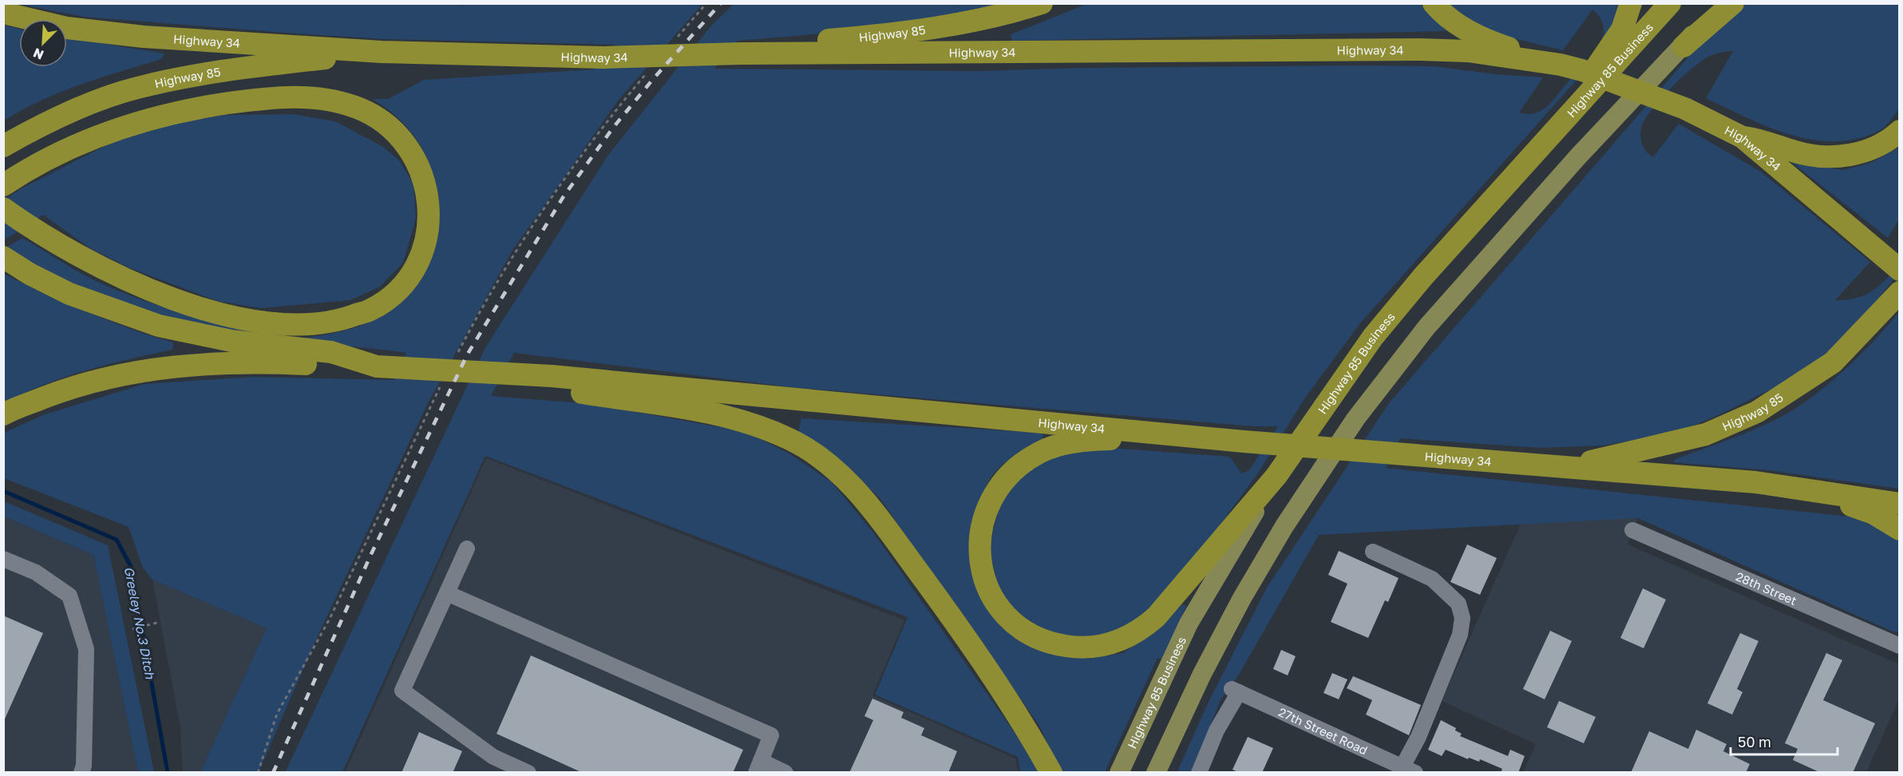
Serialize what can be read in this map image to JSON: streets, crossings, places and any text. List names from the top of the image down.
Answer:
{
  "streets": {
    "highway": ["Highway 85", "Highway 34", "Highway 85 Business"],
    "street": ["28th Street", "27th Street Road"]
  },
  "crossings": [
    ["Highway 85", "Highway 34"]
  ],
  "water": ["Greeley No.3 Ditch"],
  "scale_bar": "50 m",
  "north": "bottom left"
}
